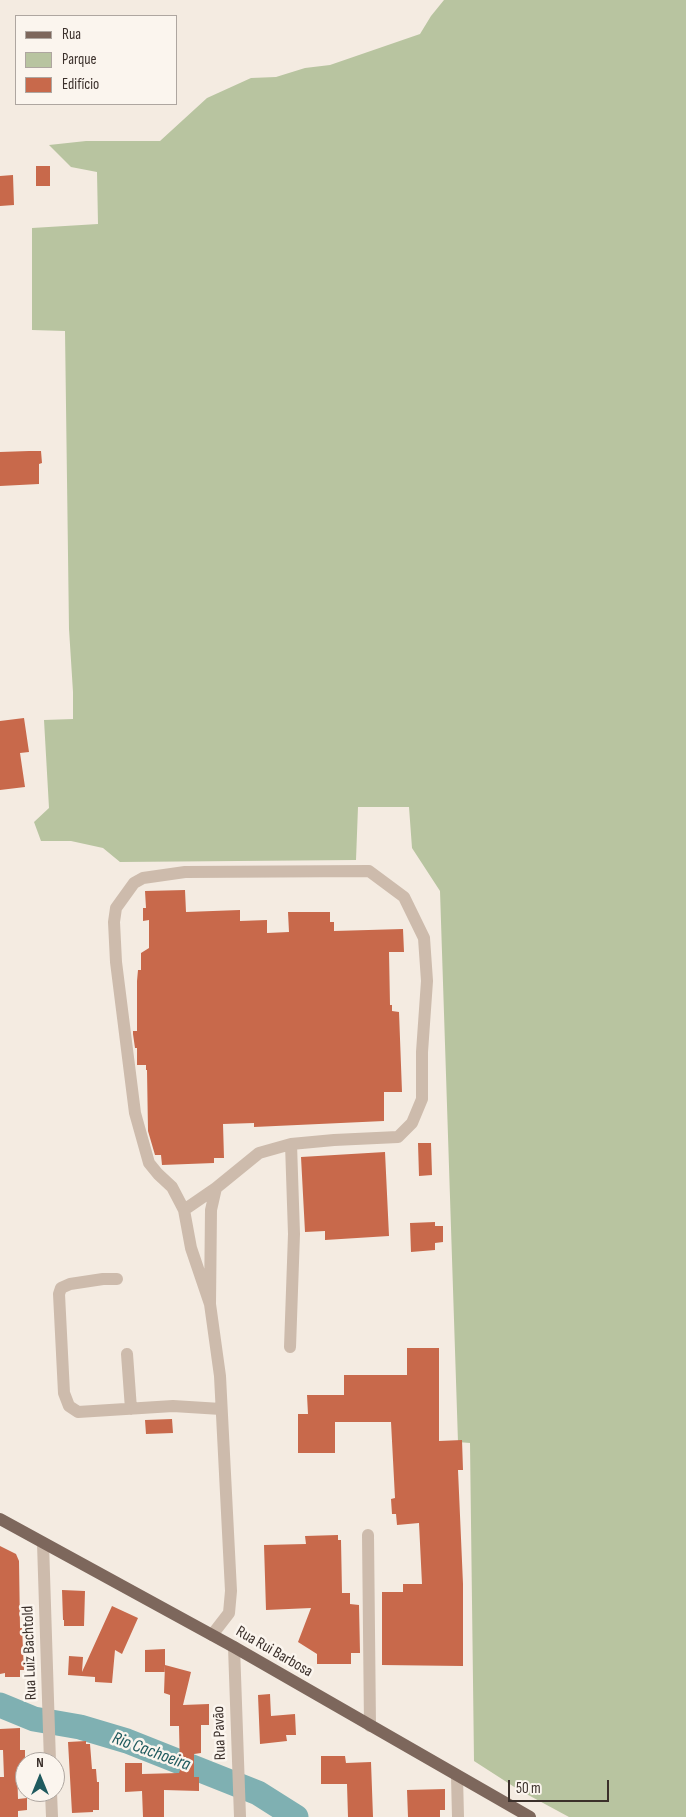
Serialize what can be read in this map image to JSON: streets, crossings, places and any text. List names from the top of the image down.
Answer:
{
  "streets": {
    "main road": ["Rua Rui Barbosa"],
    "street": ["Rua Luiz Bachtold", "Rua Pavão"]
  },
  "crossings": [
    ["Rua Rui Barbosa", "Rua Luiz Bachtold"],
    ["Rua Rui Barbosa", "Rua Pavão"]
  ],
  "water": ["Rio Cachoeira"],
  "legend": ["Rua", "Parque", "Edifício"],
  "scale_bar": "50 m",
  "north": "top"
}
